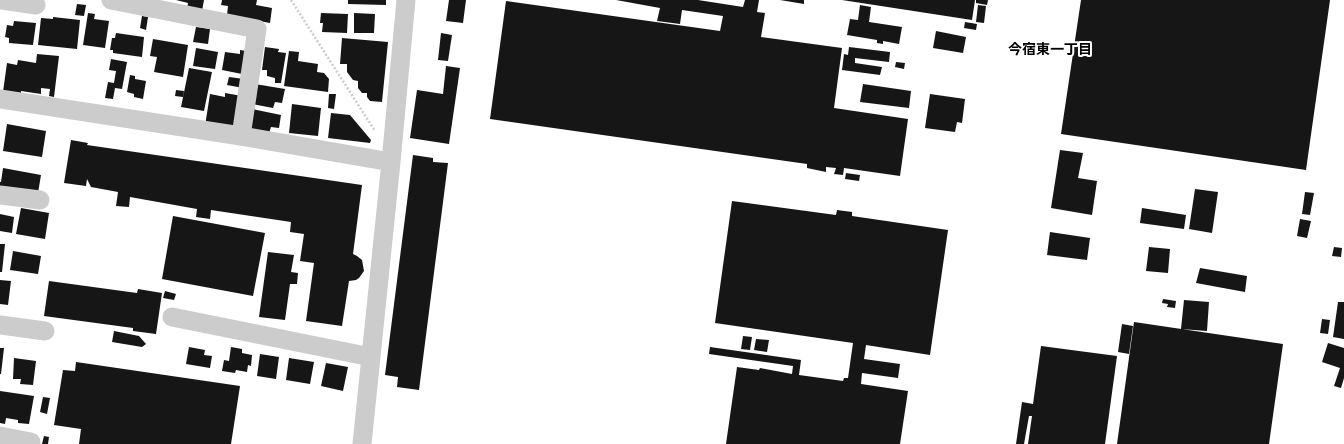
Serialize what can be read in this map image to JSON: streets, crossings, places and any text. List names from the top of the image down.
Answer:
{
  "districts": ["今宿東一丁目"]
}
